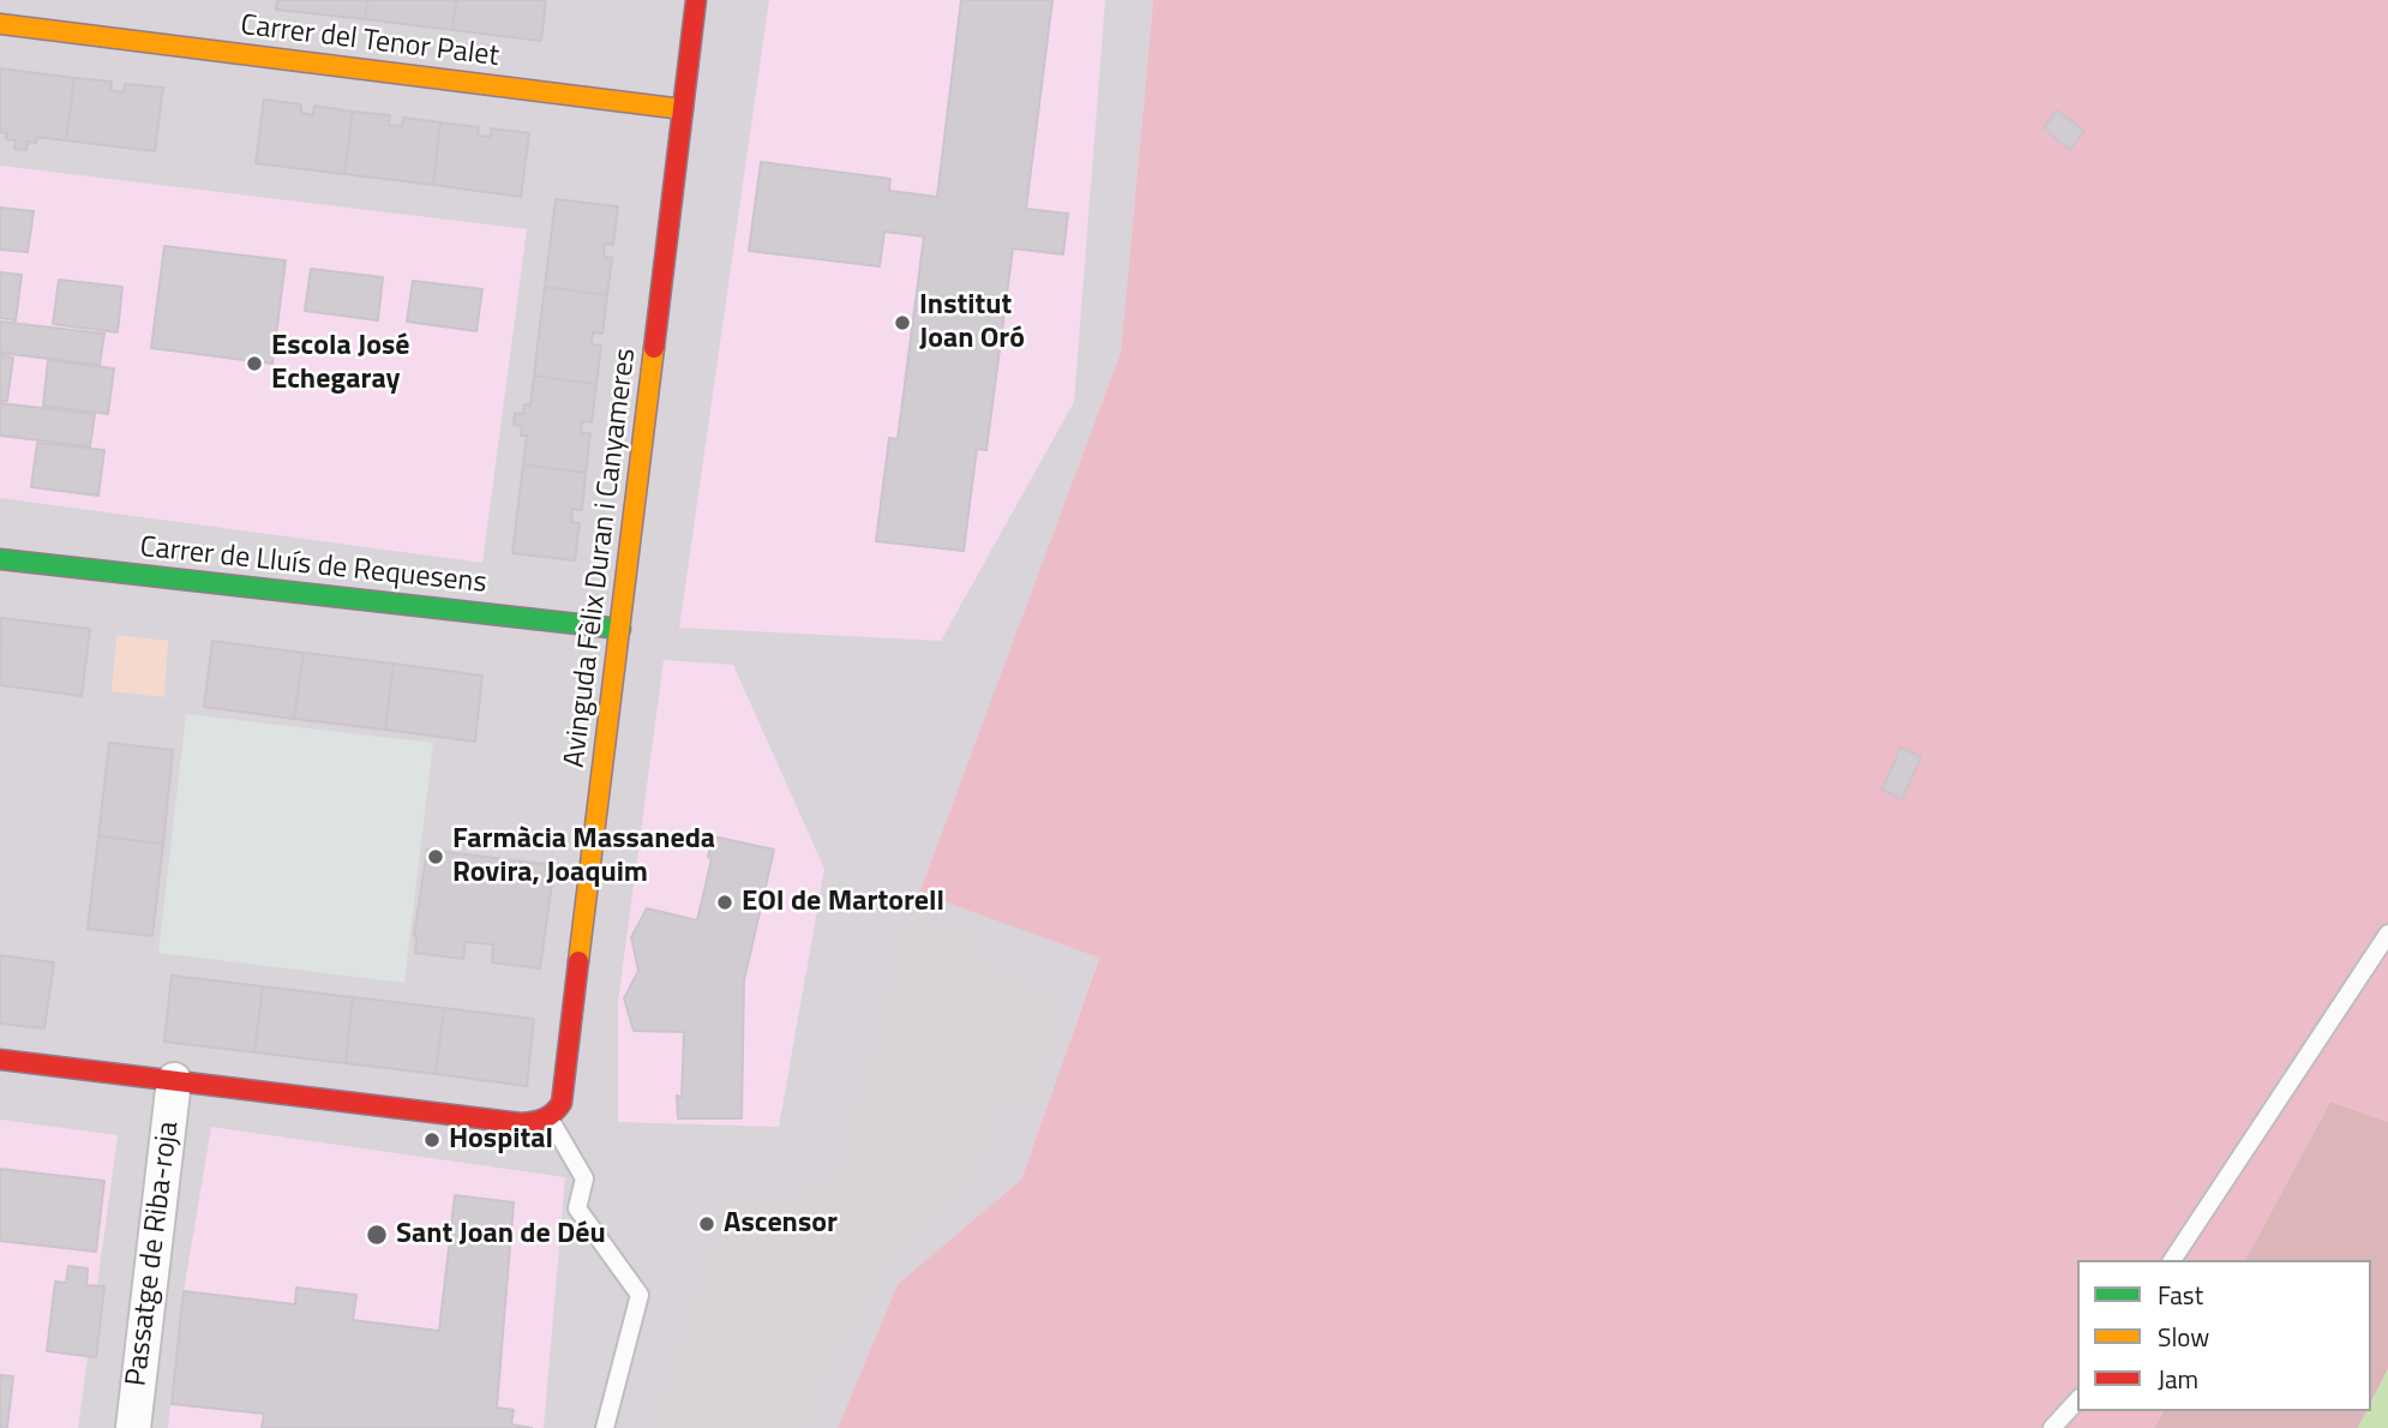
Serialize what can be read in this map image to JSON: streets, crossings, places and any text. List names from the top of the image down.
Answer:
{
  "streets": {
    "street": [
      "Carrer del Tenor Palet",
      "Avinguda Fèlix Duran i Canyameres",
      "Carrer de Lluís de Requesens",
      "Passatge de Riba-roja"
    ]
  },
  "crossings": [
    ["Carrer del Tenor Palet", "Avinguda Fèlix Duran i Canyameres"],
    ["Avinguda Fèlix Duran i Canyameres", "Carrer de Lluís de Requesens"]
  ],
  "places": [
    "Institut Joan Oró",
    "Escola José Echegaray",
    "Farmàcia Massaneda Rovira, Joaquim",
    "EOI de Martorell",
    "Hospital",
    "Ascensor",
    "Sant Joan de Déu"
  ],
  "legend": ["Fast", "Slow", "Jam"]
}
